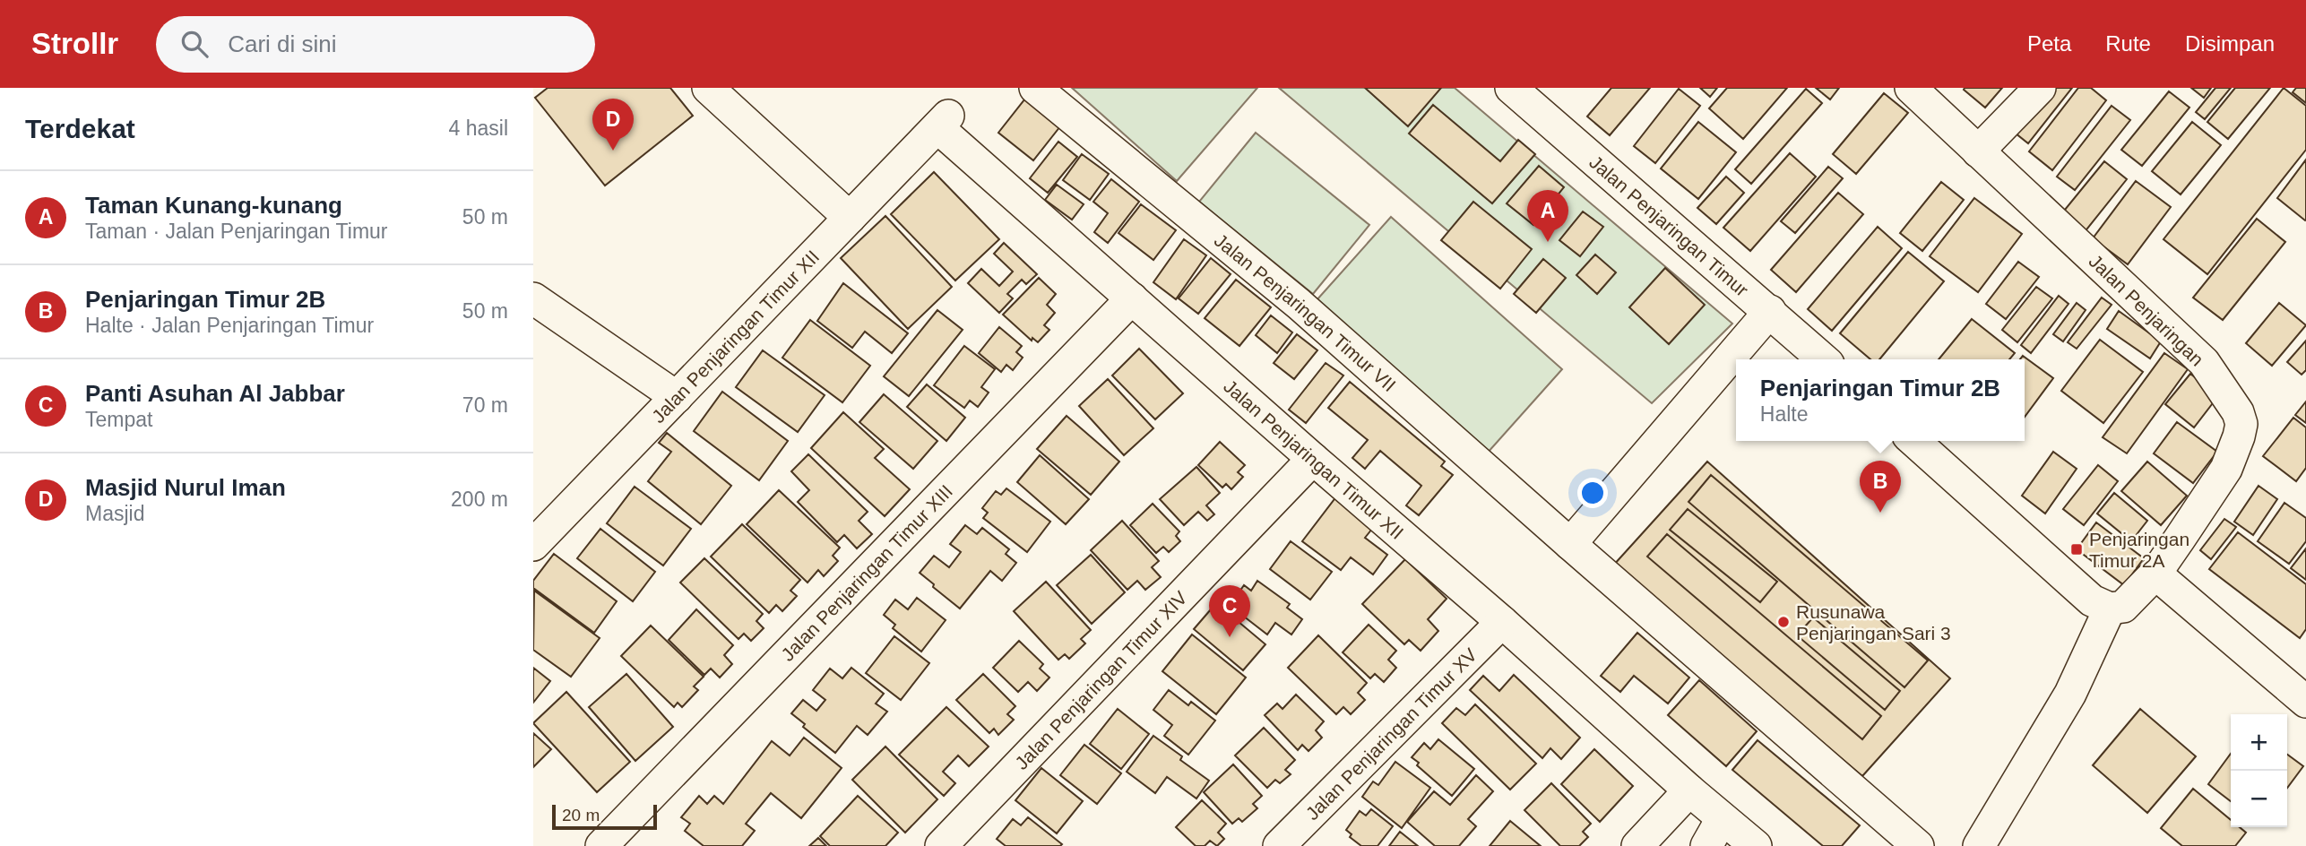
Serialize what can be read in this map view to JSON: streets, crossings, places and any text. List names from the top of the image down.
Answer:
{
  "streets": {
    "street": [
      "Jalan Penjaringan Timur",
      "Jalan Penjaringan",
      "Jalan Penjaringan Timur VII",
      "Jalan Penjaringan Timur XII",
      "Jalan Penjaringan Timur XIII",
      "Jalan Penjaringan Timur XIV",
      "Jalan Penjaringan Timur XV"
    ]
  },
  "crossings": [
    ["Jalan Penjaringan Timur XII", "Jalan Penjaringan Timur XIII"],
    ["Jalan Penjaringan Timur XII", "Jalan Penjaringan Timur XIV"],
    ["Jalan Penjaringan Timur XII", "Jalan Penjaringan Timur XV"]
  ],
  "places": {
    "transit": ["Penjaringan Timur 2A"],
    "other": ["Rusunawa Penjaringan Sari 3"]
  },
  "scale_bar": "20 m",
  "page": {
    "header": "Strollr",
    "search": "Cari di sini",
    "nav": ["Peta", "Rute", "Disimpan"],
    "heading": ["Terdekat", "4 hasil"],
    "pins": [
      "D",
      "A",
      "B",
      "C"
    ],
    "list": [
      {
        "mark": "A",
        "name": "Taman Kunang-kunang",
        "note": "Taman · Jalan Penjaringan Timur",
        "value": "50 m"
      },
      {
        "mark": "B",
        "name": "Penjaringan Timur 2B",
        "note": "Halte · Jalan Penjaringan Timur",
        "value": "50 m"
      },
      {
        "mark": "C",
        "name": "Panti Asuhan Al Jabbar",
        "note": "Tempat",
        "value": "70 m"
      },
      {
        "mark": "D",
        "name": "Masjid Nurul Iman",
        "note": "Masjid",
        "value": "200 m"
      }
    ],
    "popup": ["Penjaringan Timur 2B", "Halte"],
    "map_buttons": ["+", "−"],
    "scale": "20 m"
  }
}
